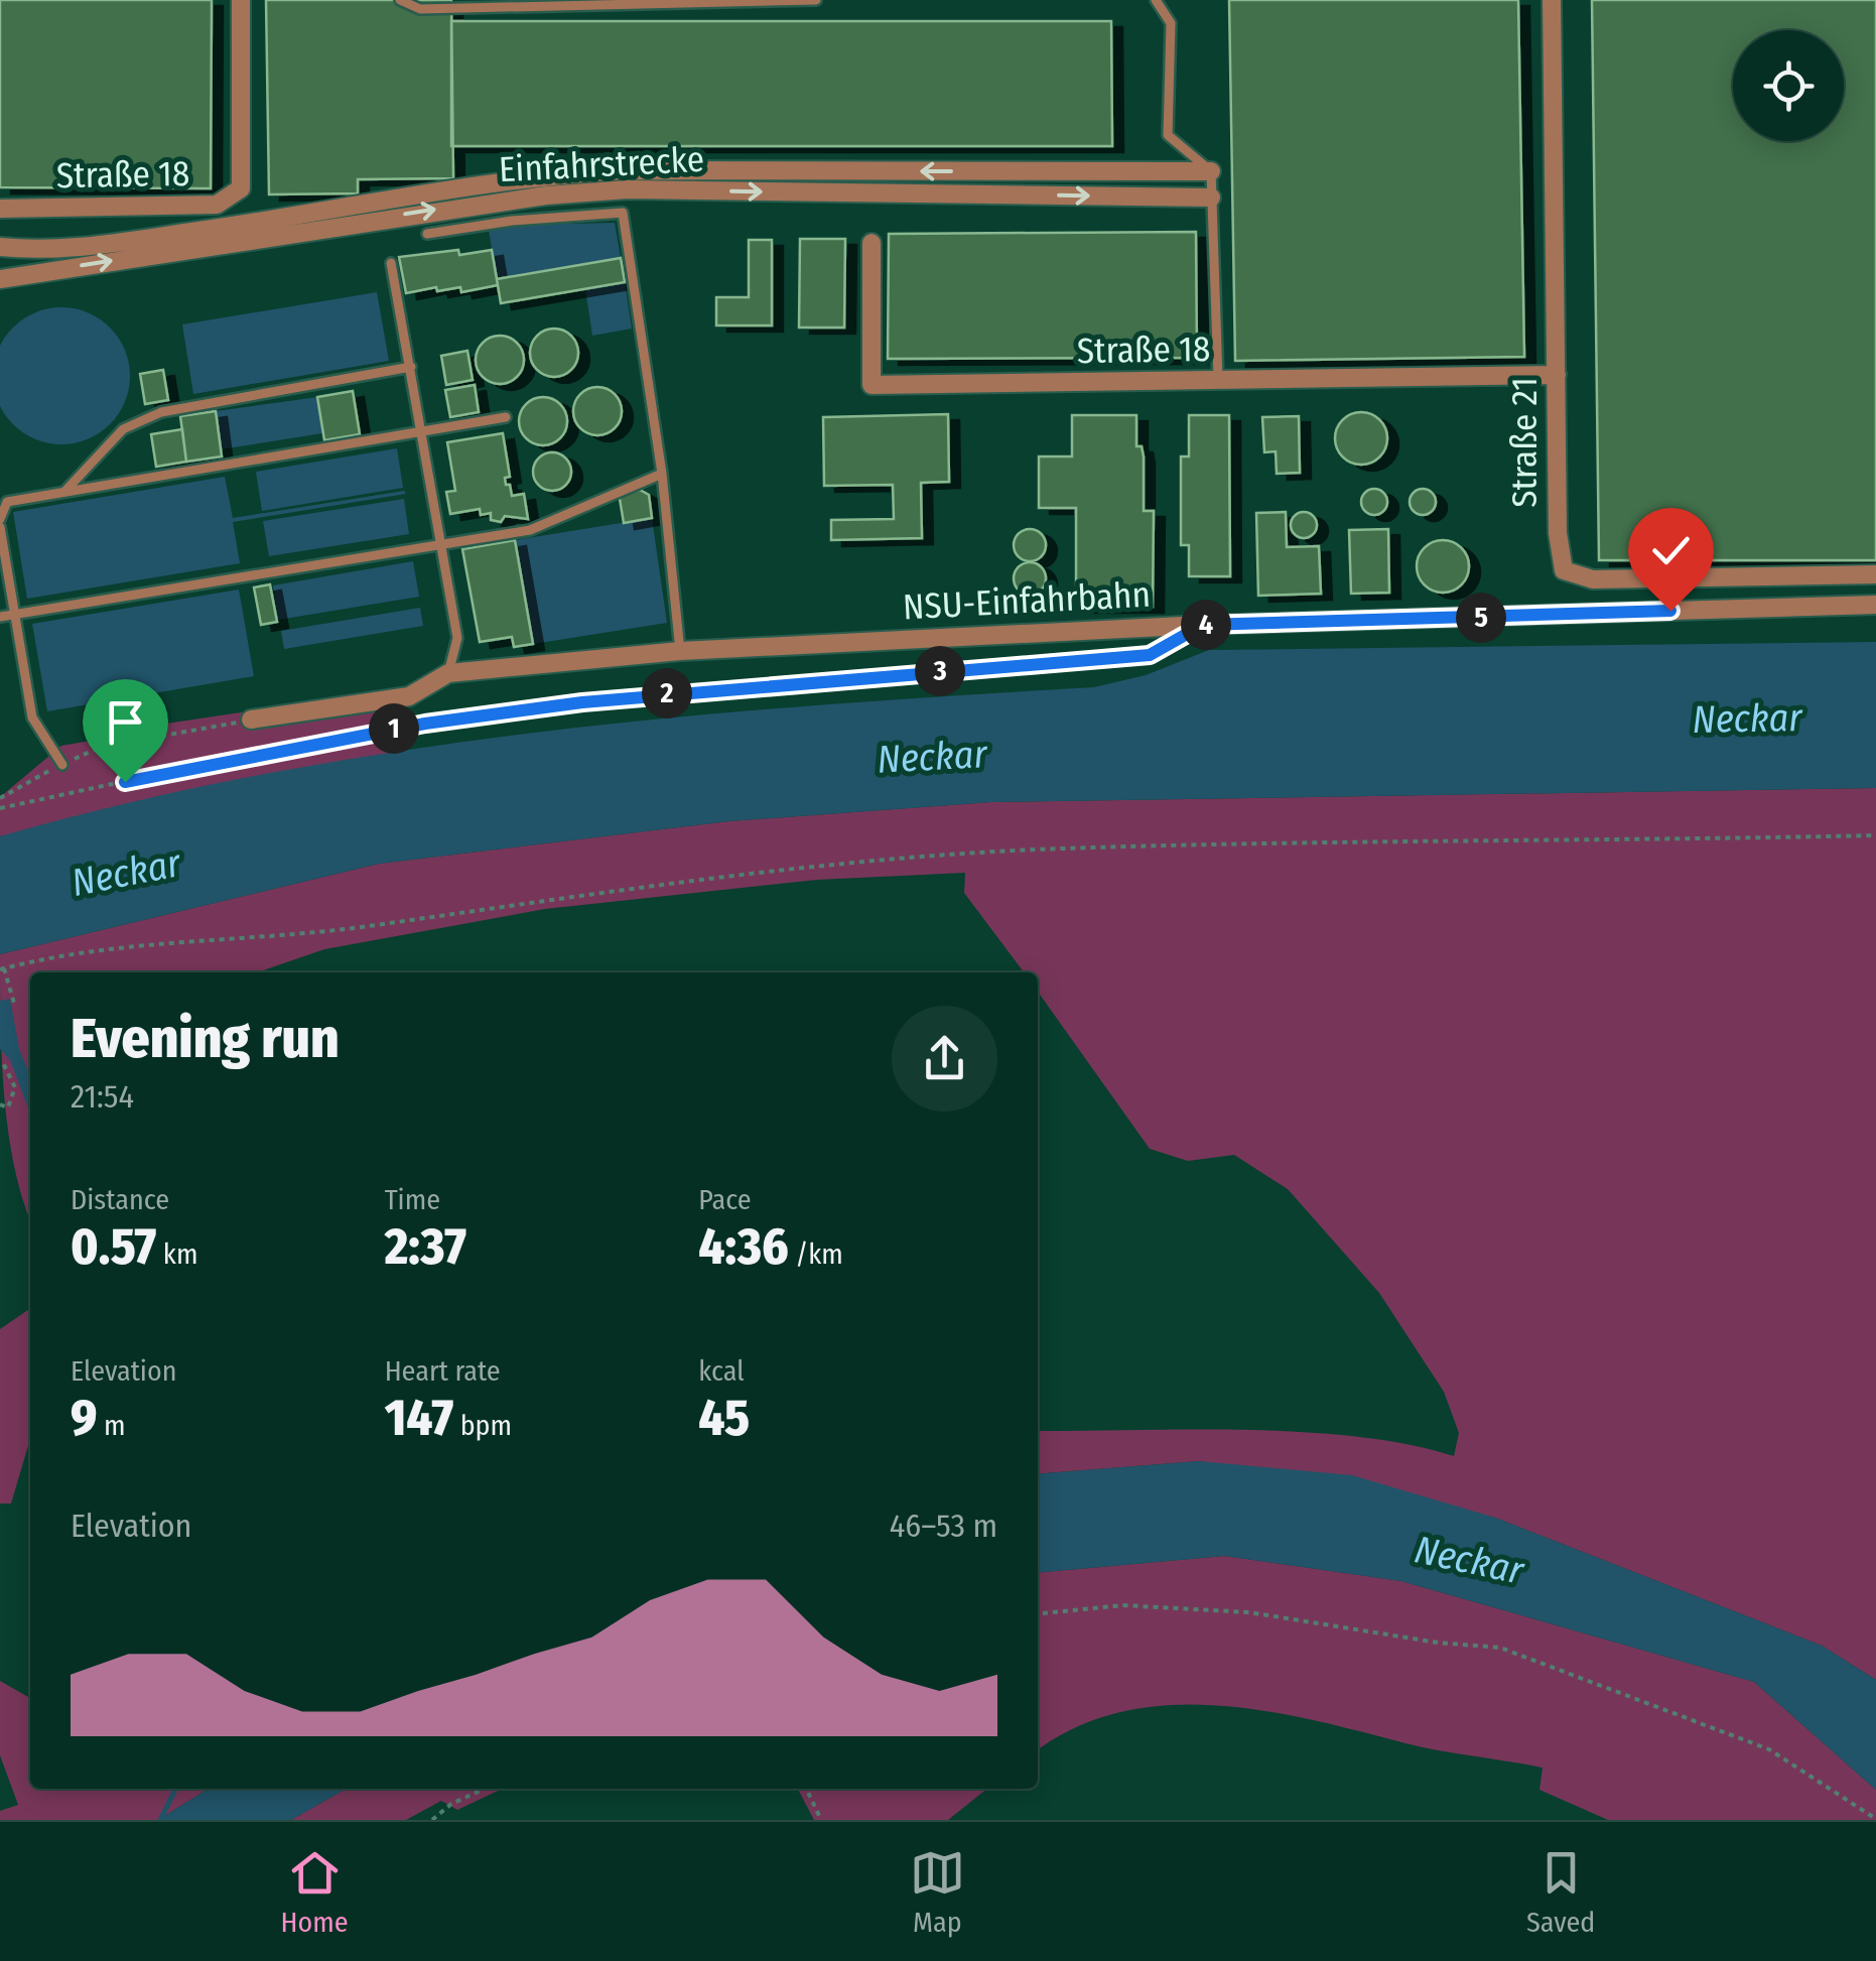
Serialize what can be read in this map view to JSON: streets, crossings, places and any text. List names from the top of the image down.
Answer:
{
  "streets": {
    "street": [
      "Einfahrstrecke",
      "Straße 18",
      "Straße 21",
      "NSU-Einfahrbahn"
    ]
  },
  "crossings": [
    ["Straße 18", "Straße 21"]
  ],
  "water": ["Neckar"],
  "page": {
    "pins": [
      "5",
      "4",
      "3",
      "2",
      "1"
    ],
    "heading": ["Evening run", "21:54"],
    "stats": [
      ["Distance", "0.57 km"],
      ["Time", "2:37"],
      ["Pace", "4:36 /km"],
      ["Elevation", "9 m"],
      ["Heart rate", "147 bpm"],
      ["kcal", "45"]
    ],
    "chart": ["Elevation", "46–53 m"],
    "tabs": ["Home", "Map", "Saved"]
  }
}
